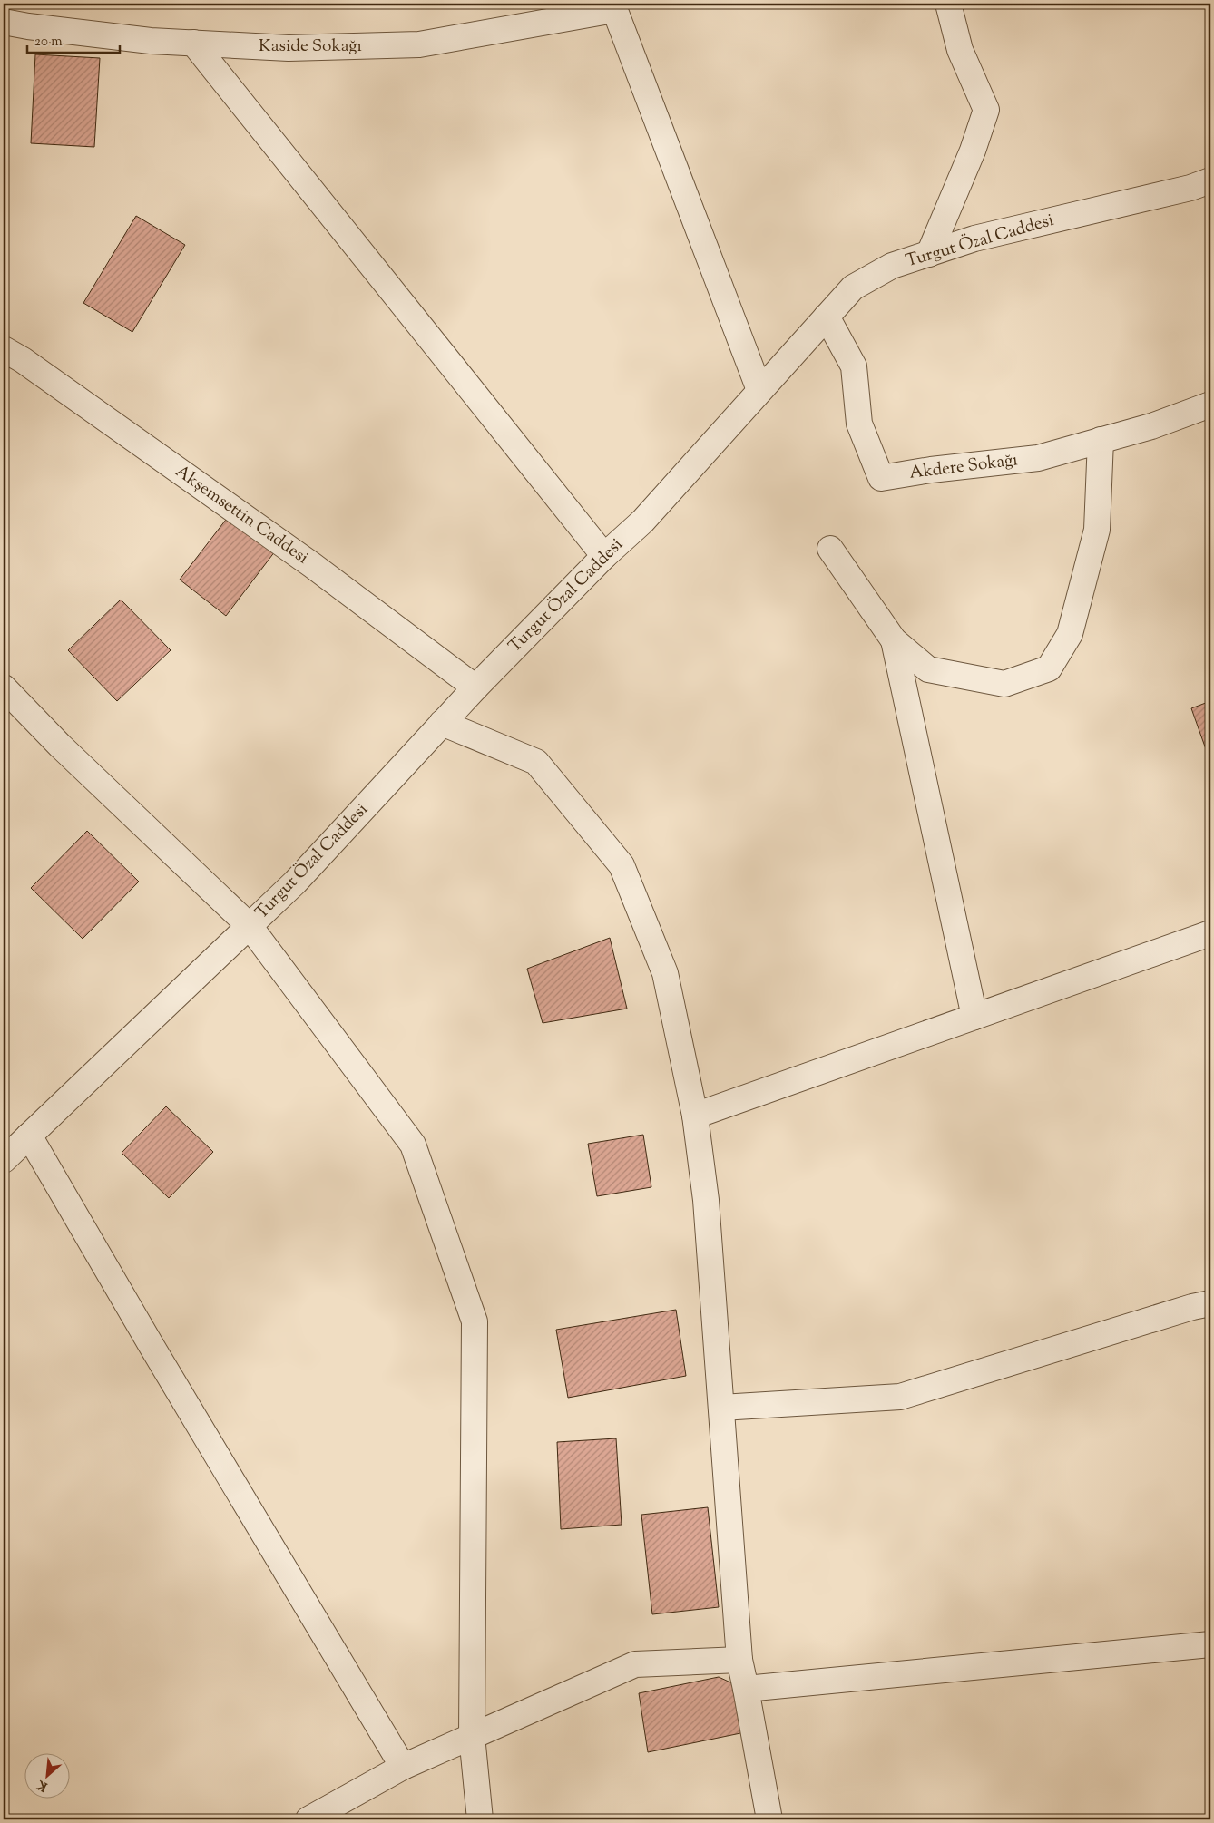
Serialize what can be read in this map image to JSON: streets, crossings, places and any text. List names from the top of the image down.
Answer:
{
  "streets": {
    "street": [
      "Kaside Sokağı",
      "Turgut Özal Caddesi",
      "Akdere Sokağı",
      "Akşemsettin Caddesi"
    ]
  },
  "crossings": [
    ["Turgut Özal Caddesi", "Akdere Sokağı"],
    ["Turgut Özal Caddesi", "Akşemsettin Caddesi"]
  ],
  "scale_bar": "20 m",
  "north": "bottom left"
}
